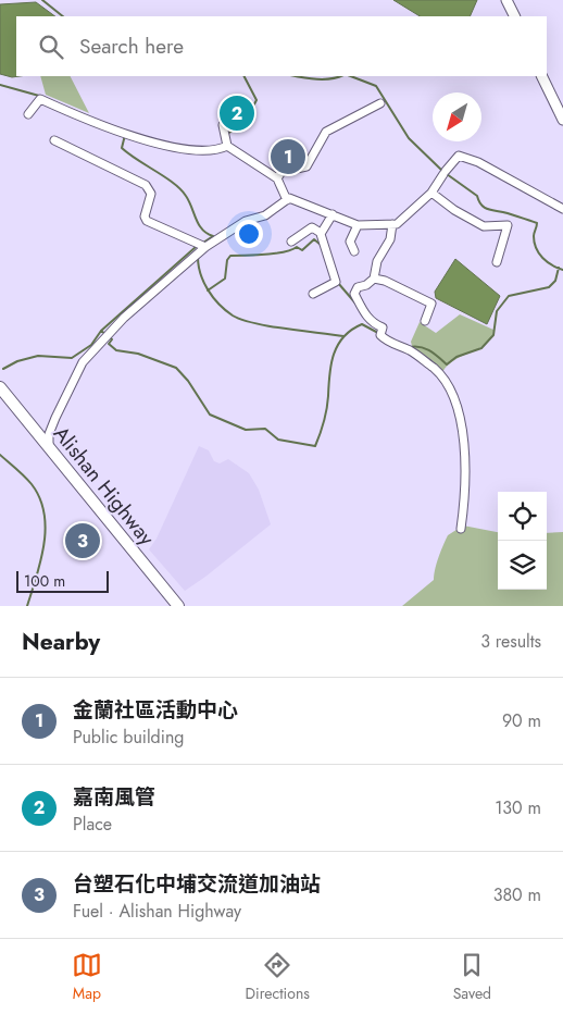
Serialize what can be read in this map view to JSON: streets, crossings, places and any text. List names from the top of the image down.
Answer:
{
  "streets": {
    "main road": ["Alishan Highway"]
  },
  "scale_bar": "100 m",
  "north": "bottom left",
  "page": {
    "search": "Search here",
    "pins": ["2", "1", "3"],
    "scale": "100 m",
    "heading": ["Nearby", "3 results"],
    "list": [
      {
        "mark": "1",
        "name": "金蘭社區活動中心",
        "note": "Public building",
        "value": "90 m"
      },
      {
        "mark": "2",
        "name": "嘉南風管",
        "note": "Place",
        "value": "130 m"
      },
      {
        "mark": "3",
        "name": "台塑石化中埔交流道加油站",
        "note": "Fuel · Alishan Highway",
        "value": "380 m"
      }
    ],
    "nav": ["Map", "Directions", "Saved"]
  }
}
